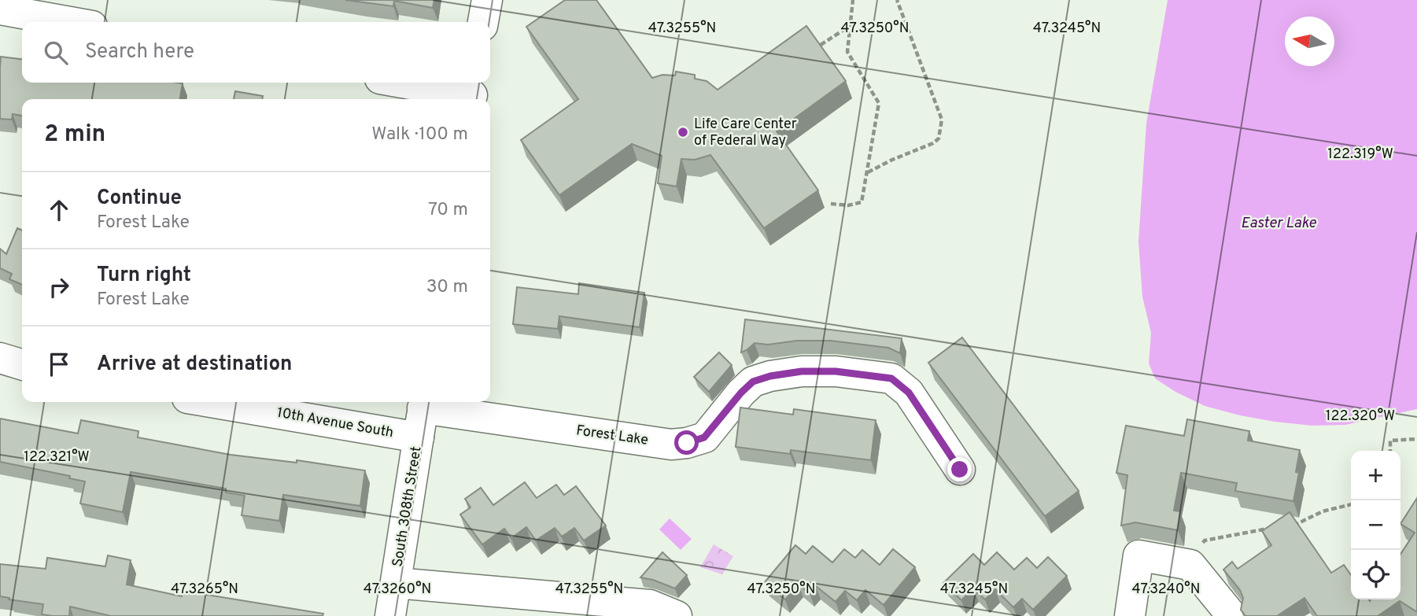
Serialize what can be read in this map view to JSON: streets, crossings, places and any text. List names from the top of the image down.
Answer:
{
  "streets": {
    "street": ["10th Avenue South", "Forest Lake", "South 308th Street"]
  },
  "crossings": [
    ["10th Avenue South", "South 308th Street"],
    ["Forest Lake", "South 308th Street"]
  ],
  "water": ["Easter Lake"],
  "places": ["Life Care Center of Federal Way"],
  "north": "left",
  "page": {
    "search": "Search here",
    "heading": ["2 min", "Walk · 100 m"],
    "list": [
      ["Continue", "Forest Lake", "70 m"],
      ["Turn right", "Forest Lake", "30 m"],
      "Arrive at destination"
    ],
    "map_buttons": ["+", "−"]
  },
  "coordinates": [
    "47.3255°N",
    "47.3250°N",
    "47.3245°N",
    "122.319°W",
    "122.320°W",
    "122.321°W",
    "47.3265°N",
    "47.3260°N",
    "47.3240°N"
  ]
}
